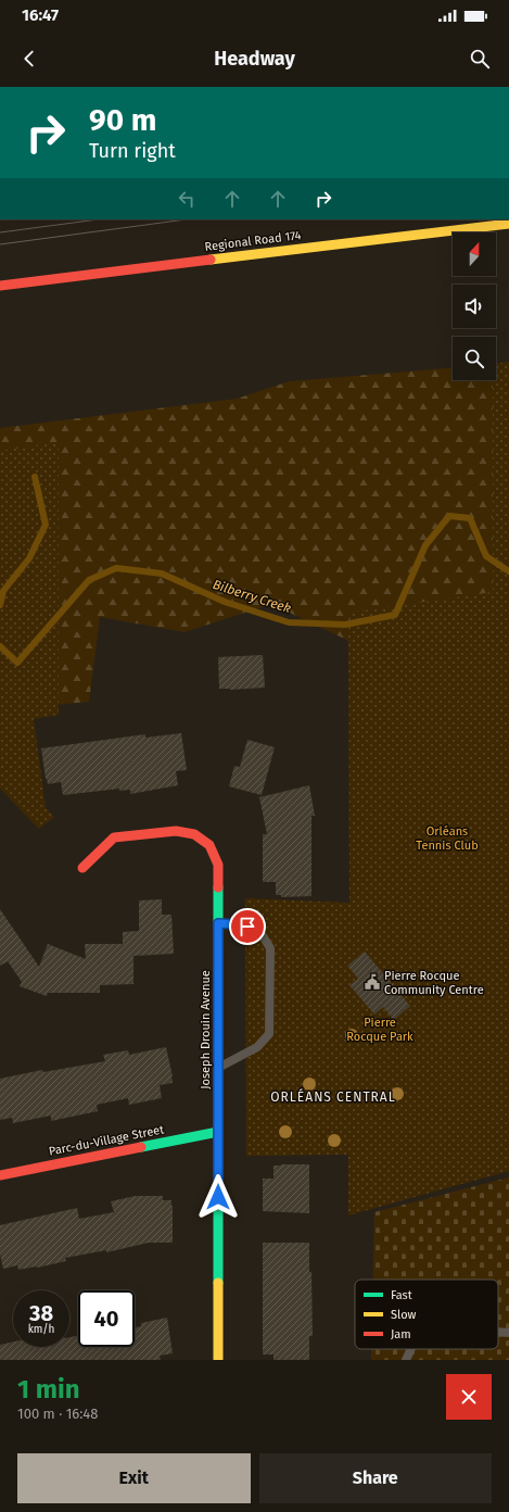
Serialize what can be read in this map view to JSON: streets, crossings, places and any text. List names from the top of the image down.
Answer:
{
  "streets": {
    "main road": ["Regional Road 174", "Joseph Drouin Avenue", "Parc-du-Village Street"]
  },
  "crossings": [
    ["Joseph Drouin Avenue", "Parc-du-Village Street"]
  ],
  "districts": ["ORLÉANS CENTRAL"],
  "water": ["Bilberry Creek"],
  "parks": ["Orléans Tennis Club", "Pierre Rocque Park"],
  "places": {
    "public building": ["Pierre Rocque Community Centre"]
  },
  "legend": ["Fast", "Slow", "Jam"],
  "north": "top",
  "page": {
    "status": "16:47",
    "header": "Headway",
    "turn": ["90 m", "Turn right"],
    "speed": "38 km/h",
    "limit": "40",
    "heading": ["1 min", "100 m · 16:48"],
    "buttons": ["Exit", "Share"]
  }
}
